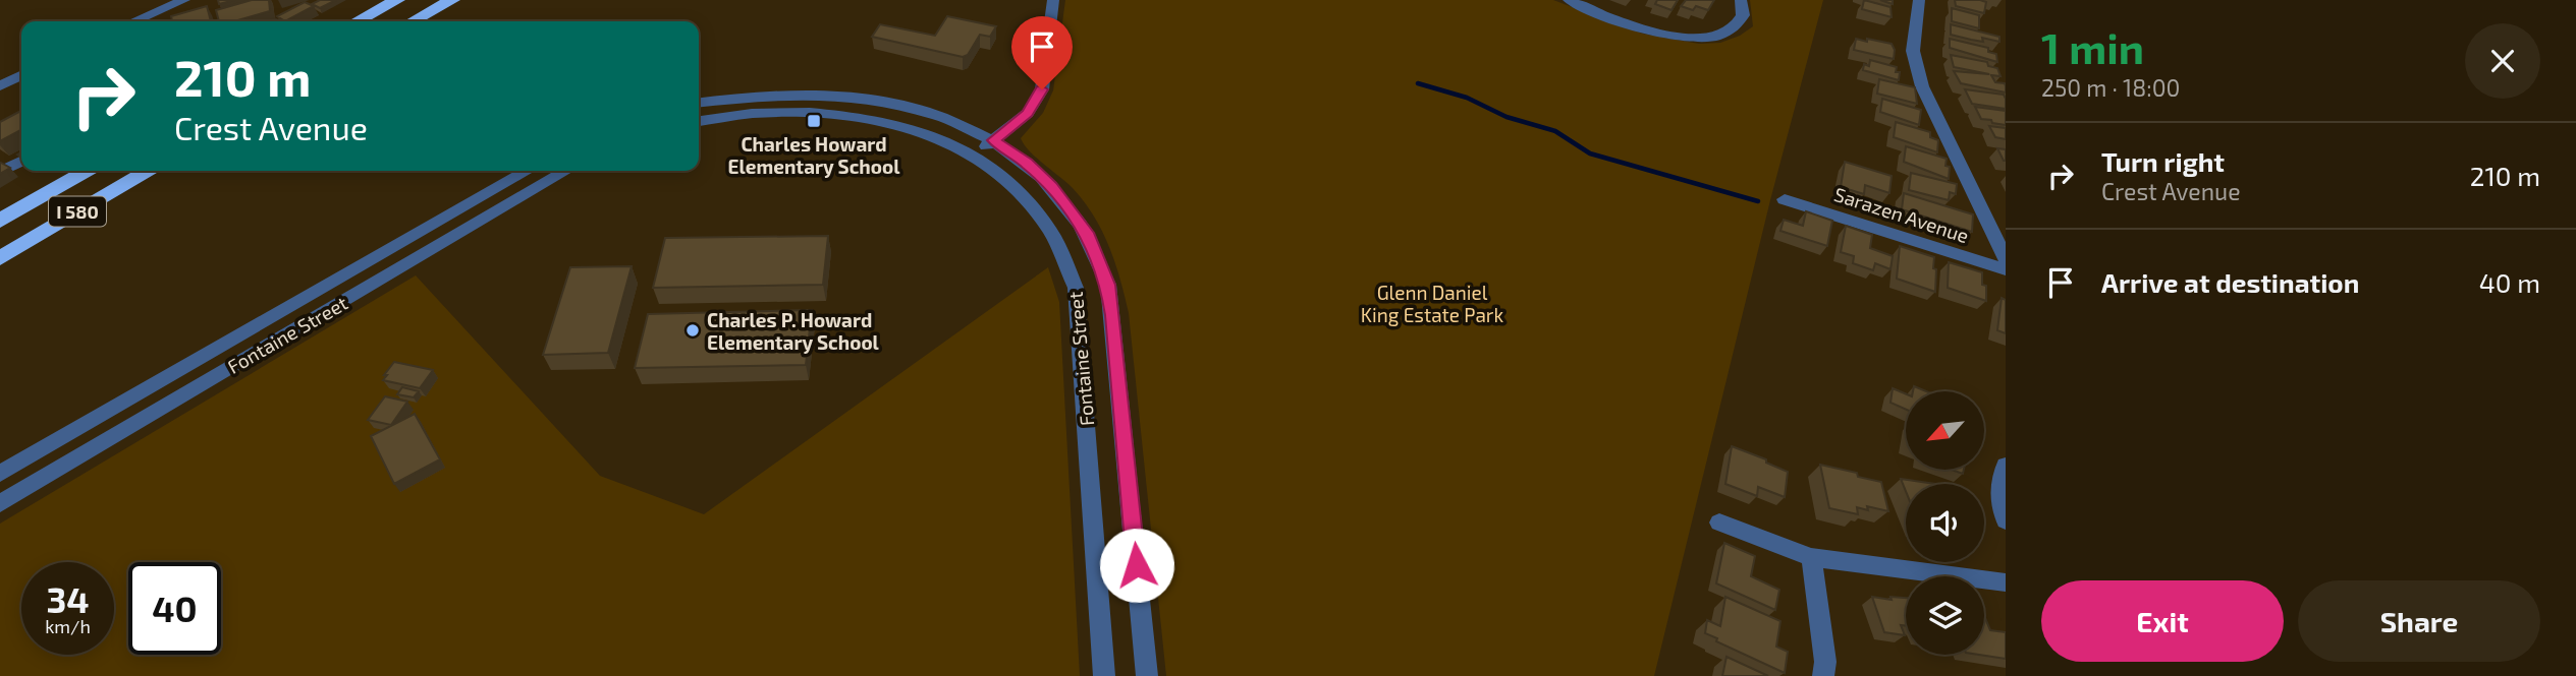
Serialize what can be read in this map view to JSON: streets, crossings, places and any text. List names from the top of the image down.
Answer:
{
  "streets": {
    "highway": ["I 580"],
    "street": ["Sarazen Avenue", "Fontaine Street"]
  },
  "parks": ["Glenn Daniel King Estate Park"],
  "places": {
    "transit": ["Charles Howard Elementary School"],
    "other": ["Charles P. Howard Elementary School"]
  },
  "north": "bottom left",
  "page": {
    "heading": ["1 min", "250 m · 18:00"],
    "turn": ["210 m", "Crest Avenue"],
    "list": [
      {
        "name": "Turn right",
        "note": "Crest Avenue",
        "value": "210 m"
      },
      {
        "name": "Arrive at destination",
        "value": "40 m"
      }
    ],
    "speed": "34 km/h",
    "limit": "40",
    "buttons": ["Exit", "Share"]
  }
}
